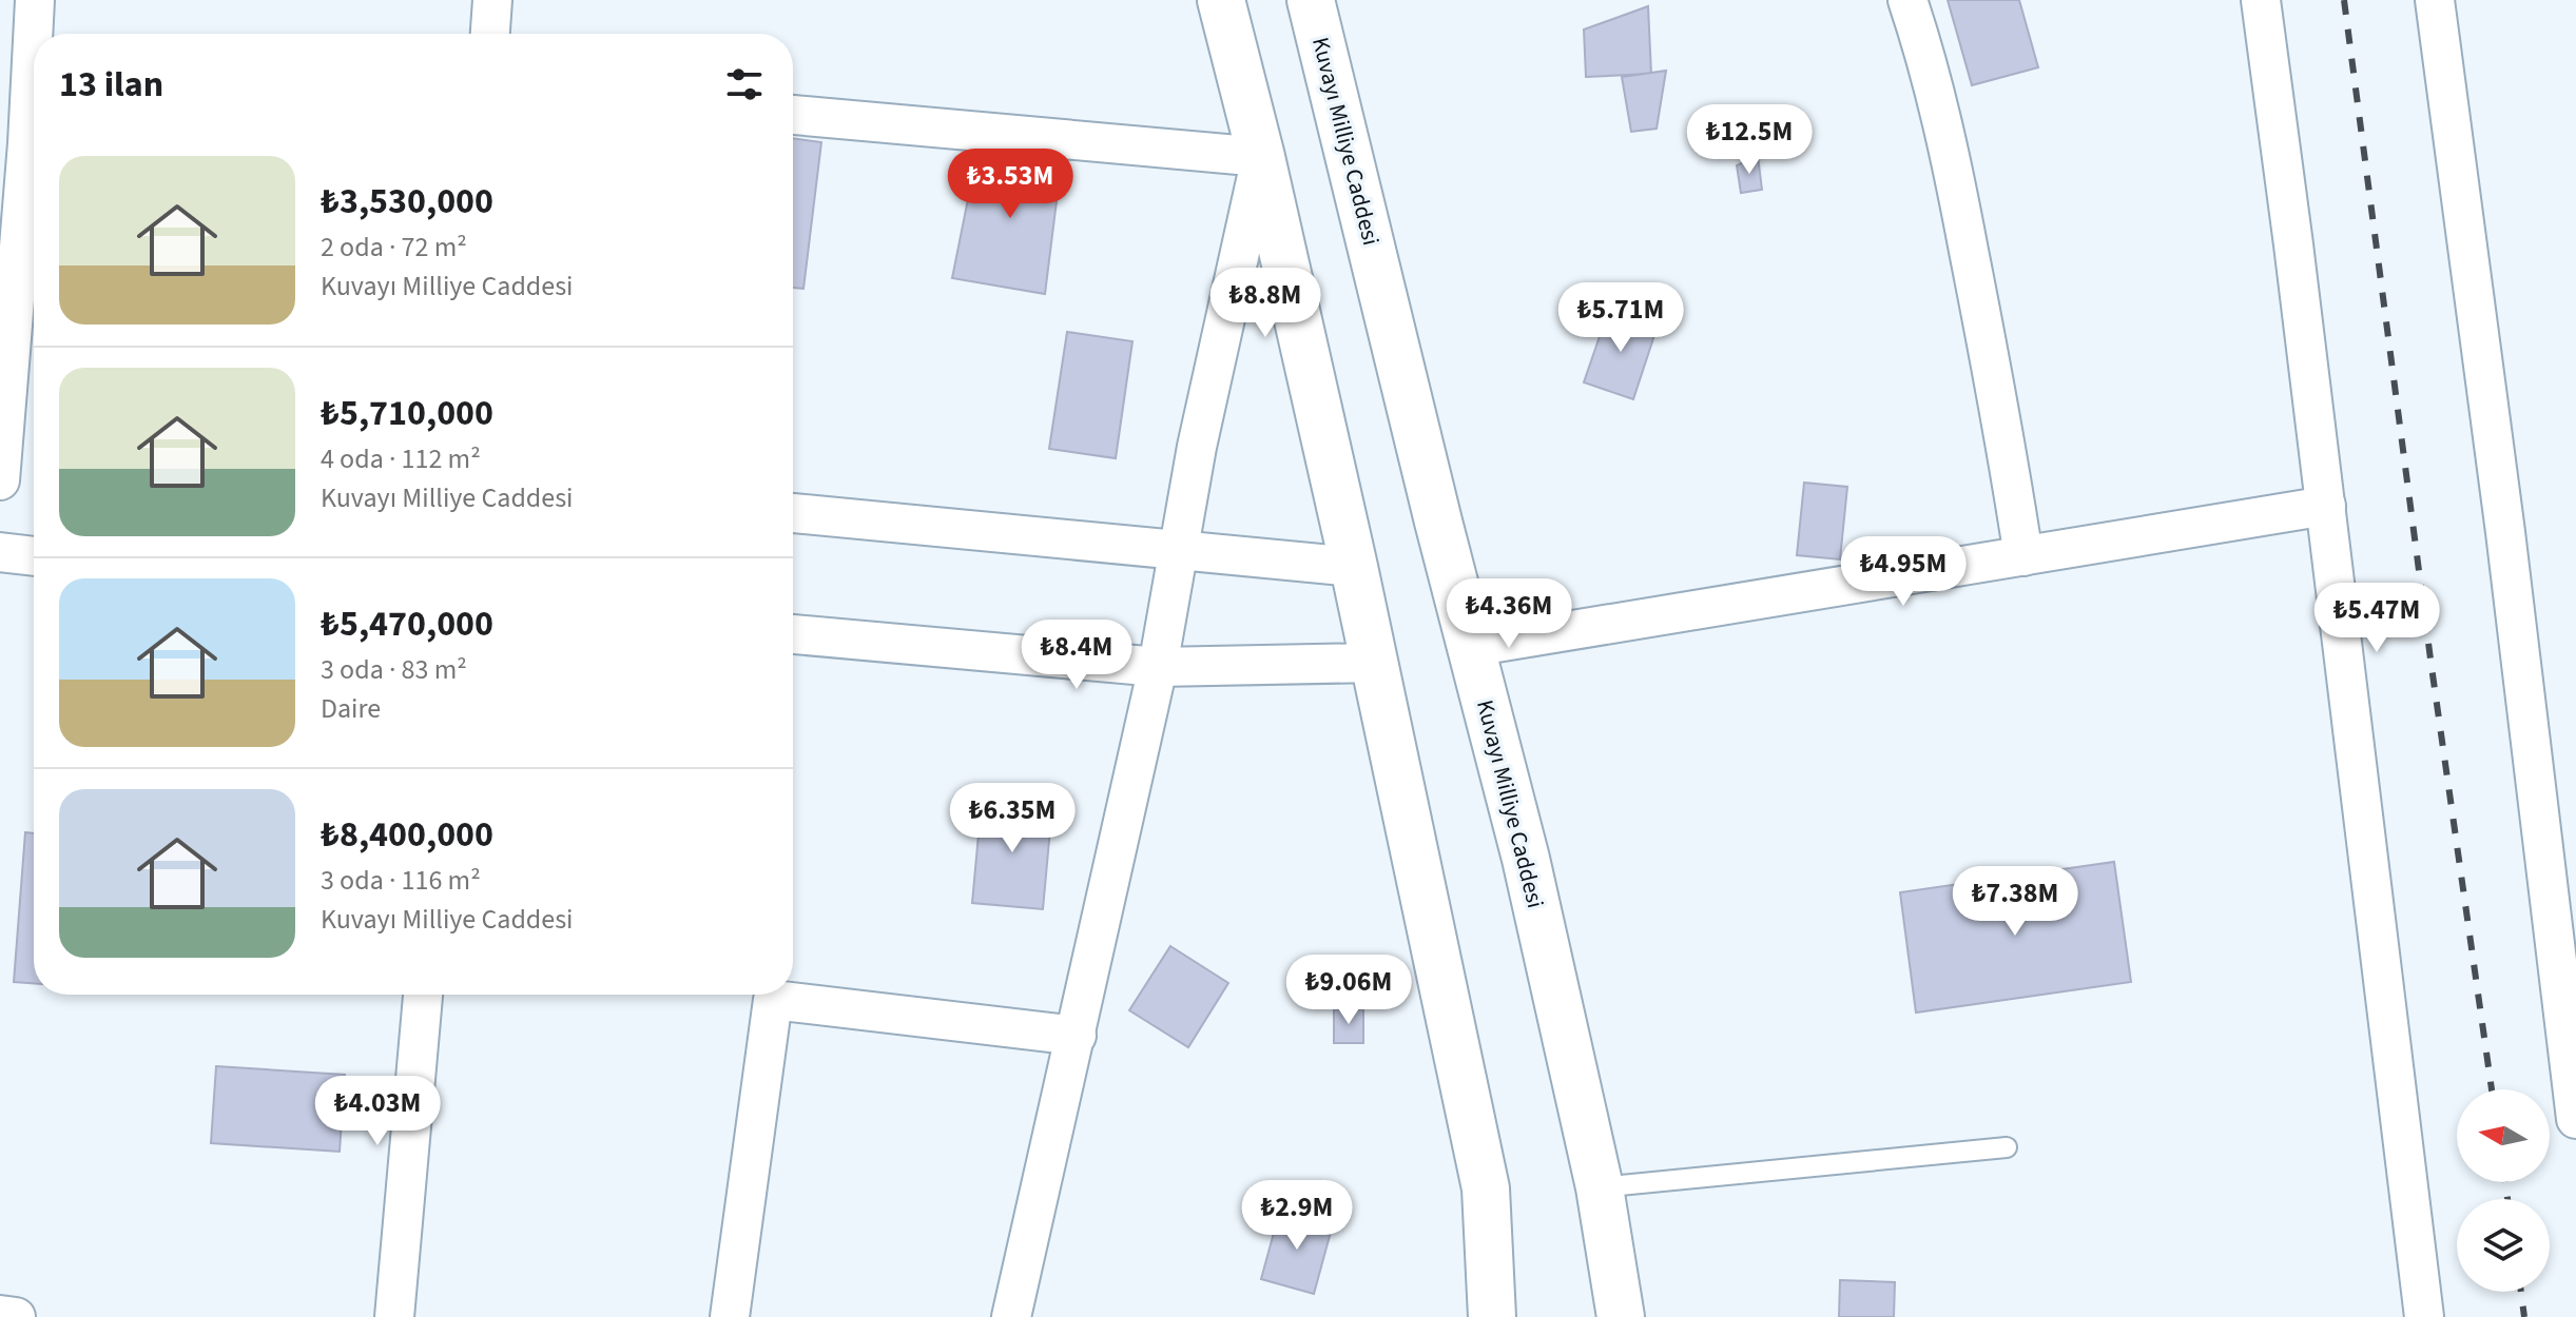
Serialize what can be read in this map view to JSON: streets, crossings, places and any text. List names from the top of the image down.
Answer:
{
  "streets": {
    "main road": ["Kuvayı Milliye Caddesi"]
  },
  "north": "left",
  "page": {
    "heading": "13 ilan",
    "price": [
      "₺12.5M",
      "₺3.53M",
      "₺8.8M",
      "₺5.71M",
      "₺4.95M",
      "₺4.36M",
      "₺5.47M",
      "₺8.4M",
      "₺6.35M",
      "₺7.38M",
      "₺9.06M",
      "₺4.03M",
      "₺2.9M"
    ],
    "list": [
      {
        "name": "₺3,530,000",
        "note": "2 oda · 72 m² · Kuvayı Milliye Caddesi"
      },
      {
        "name": "₺5,710,000",
        "note": "4 oda · 112 m² · Kuvayı Milliye Caddesi"
      },
      {
        "name": "₺5,470,000",
        "note": "3 oda · 83 m² · Daire"
      },
      {
        "name": "₺8,400,000",
        "note": "3 oda · 116 m² · Kuvayı Milliye Caddesi"
      }
    ]
  }
}
